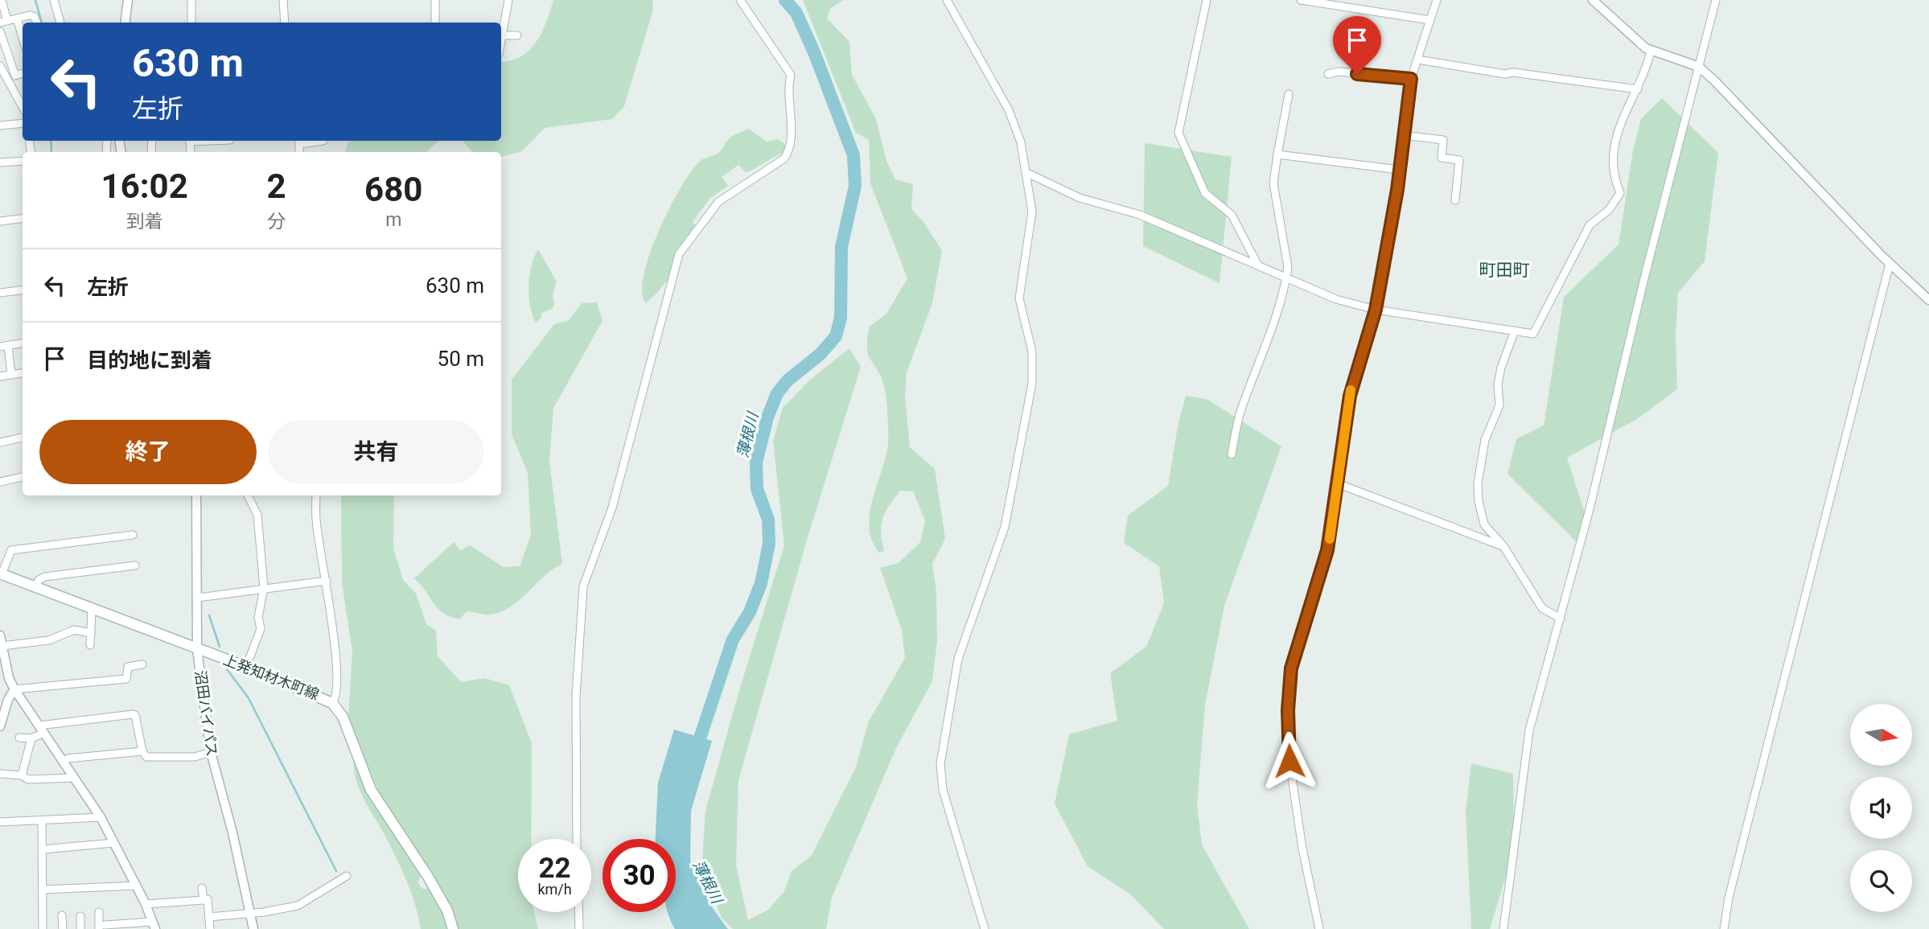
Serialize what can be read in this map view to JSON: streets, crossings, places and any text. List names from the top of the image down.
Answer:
{
  "streets": {
    "main road": ["上発知材木町線"],
    "street": ["沼田バイパス"]
  },
  "crossings": [
    ["上発知材木町線", "沼田バイパス"]
  ],
  "districts": ["町田町"],
  "water": ["薄根川"],
  "north": "right",
  "page": {
    "turn": ["630 m", "左折"],
    "eta": [
      "16:02",
      "到着",
      "2",
      "分",
      "680",
      "m"
    ],
    "list": [
      {
        "name": "左折",
        "value": "630 m"
      },
      {
        "name": "目的地に到着",
        "value": "50 m"
      }
    ],
    "buttons": ["終了", "共有"],
    "speed": "22 km/h",
    "limit": "30"
  }
}
